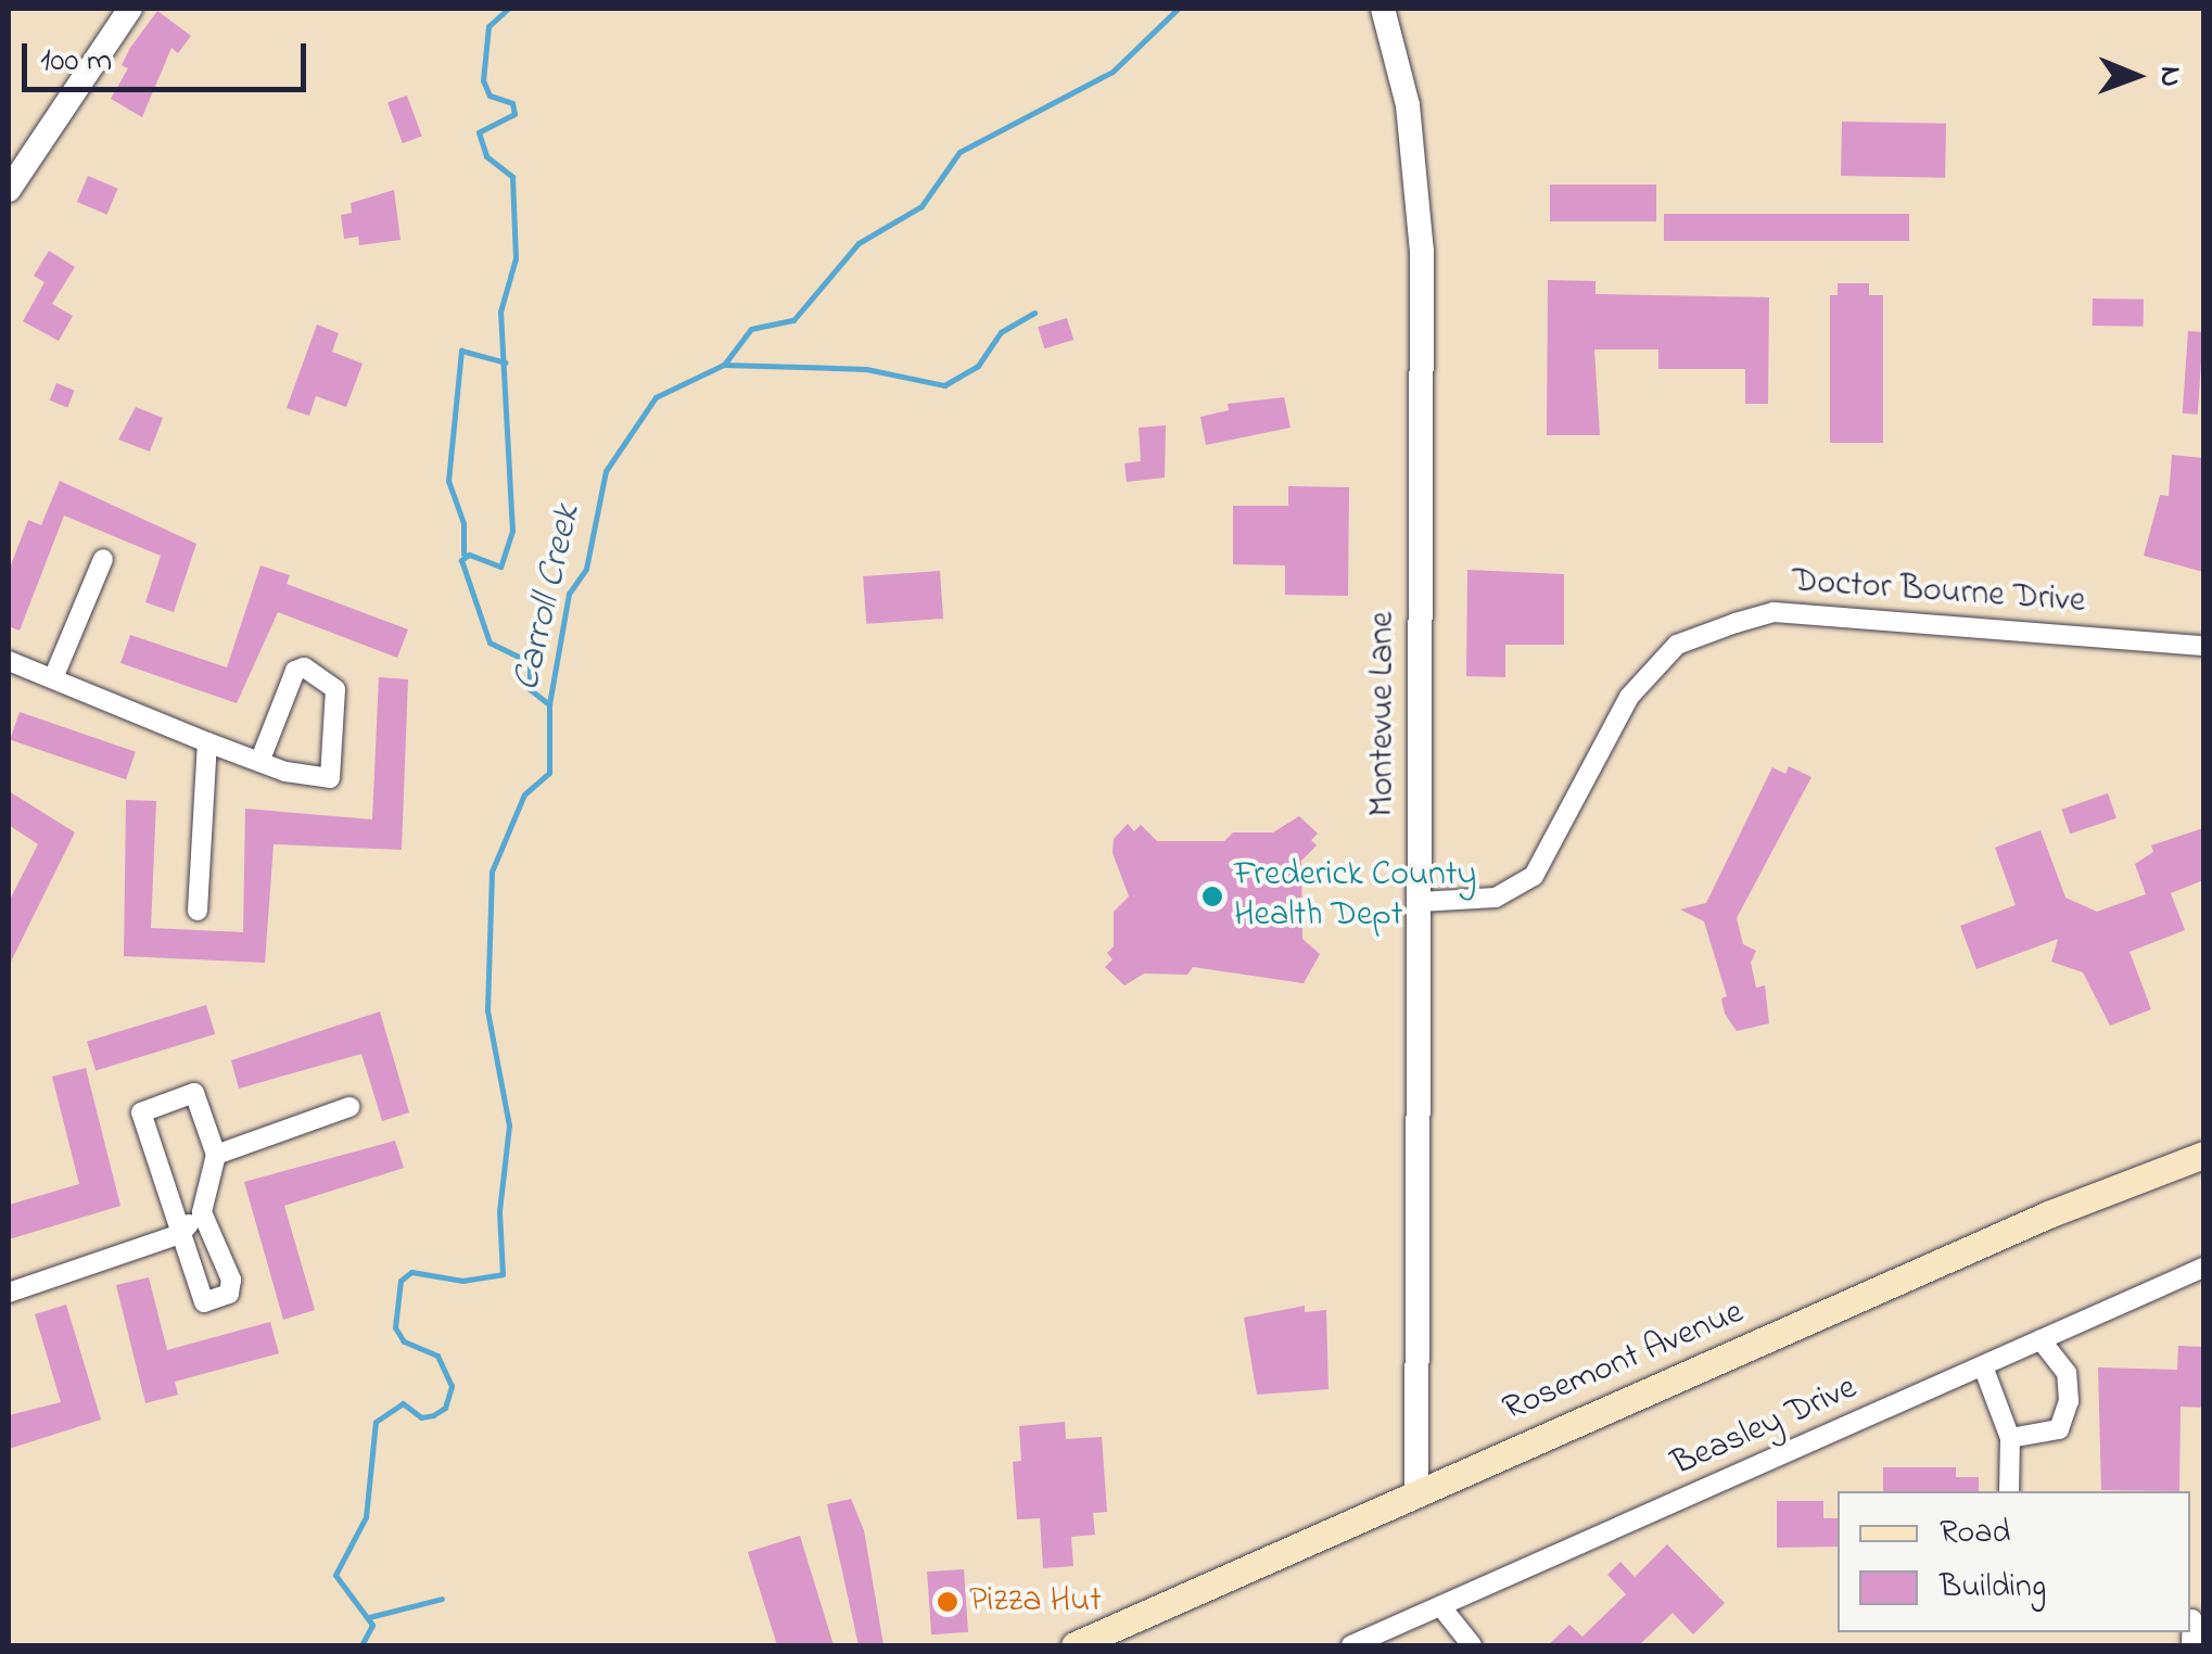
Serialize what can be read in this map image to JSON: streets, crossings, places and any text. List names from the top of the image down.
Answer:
{
  "streets": {
    "main road": ["Rosemont Avenue"],
    "street": ["Doctor Bourne Drive", "Montevue Lane", "Beasley Drive"]
  },
  "crossings": [
    ["Doctor Bourne Drive", "Montevue Lane"],
    ["Montevue Lane", "Rosemont Avenue"]
  ],
  "water": ["Carroll Creek"],
  "places": ["Frederick County Health Dept", "Pizza Hut"],
  "legend": ["Road", "Building"],
  "scale_bar": "100 m",
  "north": "right"
}
